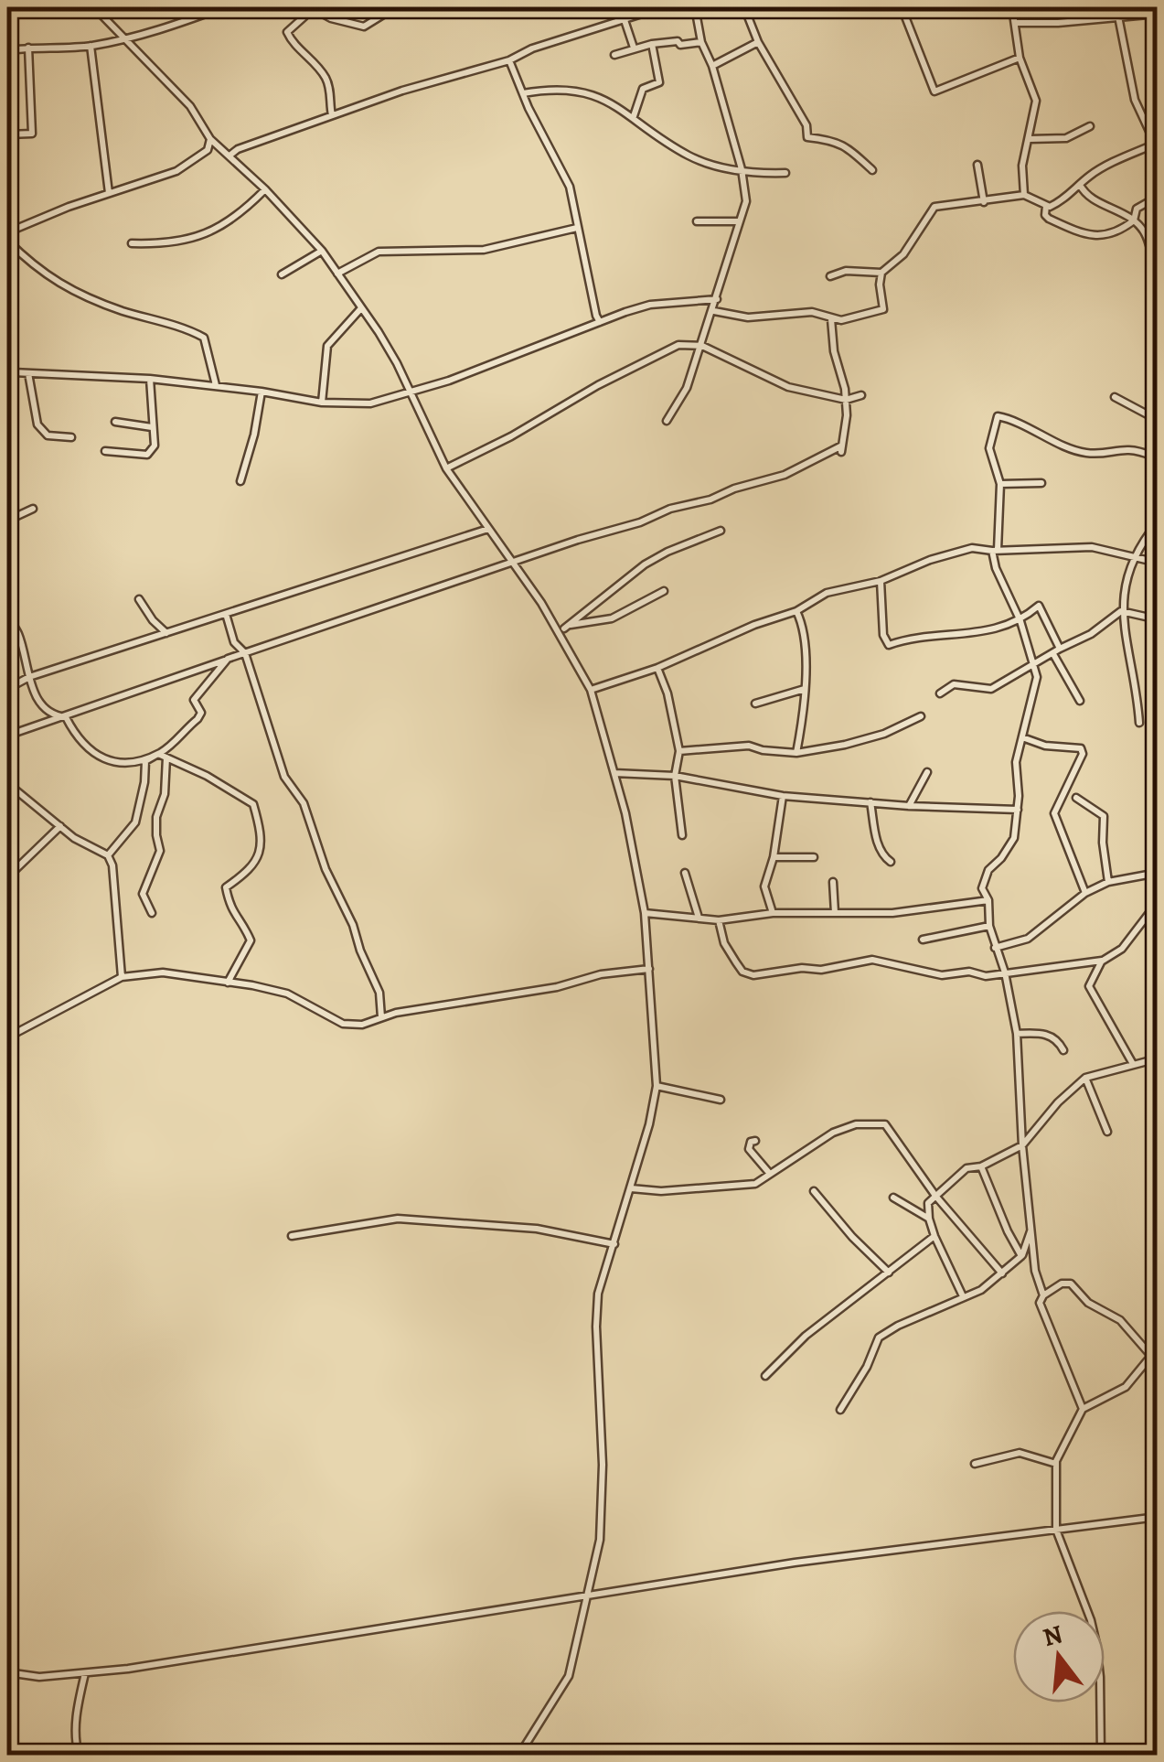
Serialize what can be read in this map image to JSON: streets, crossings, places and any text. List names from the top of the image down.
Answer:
{
  "north": "top"
}
